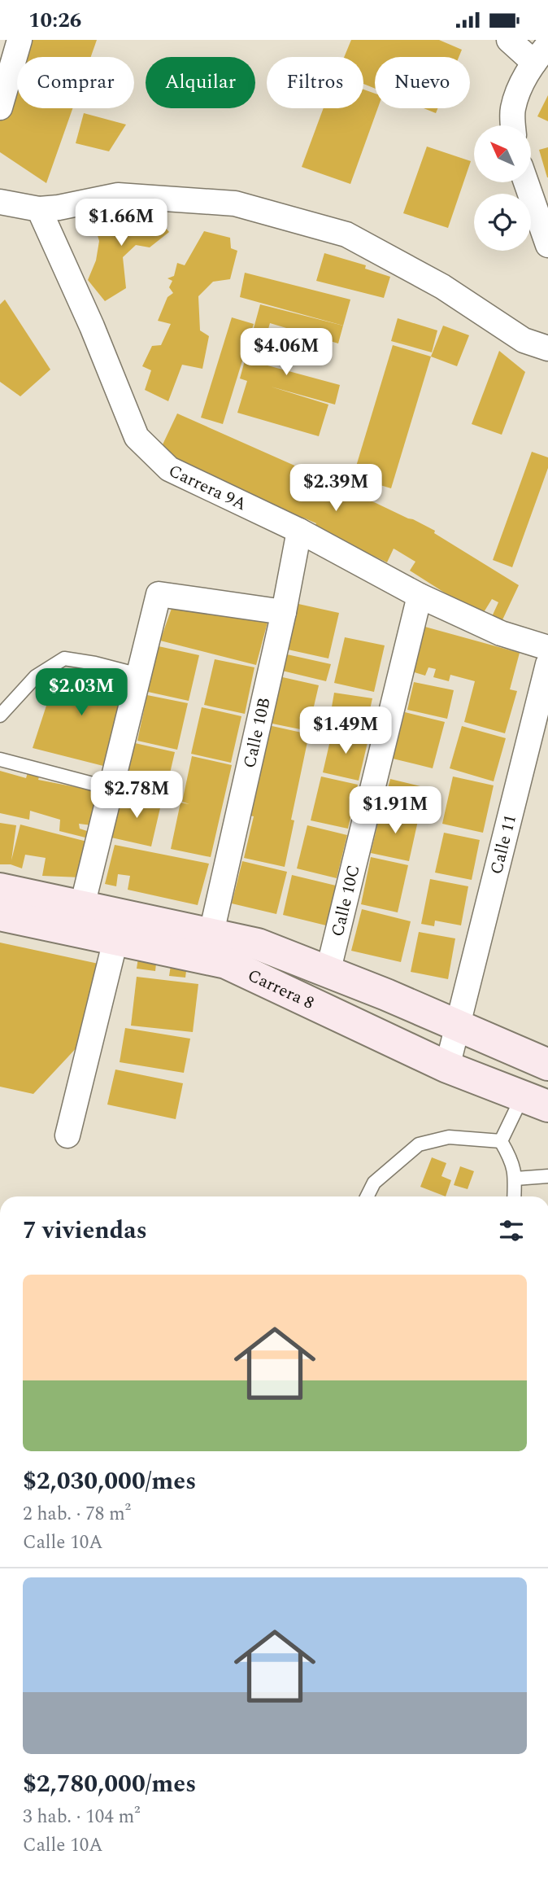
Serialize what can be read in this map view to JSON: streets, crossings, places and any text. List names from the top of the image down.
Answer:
{
  "streets": {
    "main road": ["Carrera 8"],
    "street": [
      "Carrera 9A",
      "Calle 10B",
      "Calle 11",
      "Calle 10C"
    ]
  },
  "crossings": [
    ["Carrera 9A", "Calle 10B"],
    ["Carrera 9A", "Calle 10C"],
    ["Calle 10B", "Carrera 8"],
    ["Calle 11", "Carrera 8"],
    ["Calle 10C", "Carrera 8"]
  ],
  "north": "top left",
  "page": {
    "status": "10:26",
    "chip": [
      "Comprar",
      "Alquilar",
      "Filtros",
      "Nuevo"
    ],
    "price": [
      "$1.66M",
      "$4.06M",
      "$2.39M",
      "$2.03M",
      "$1.49M",
      "$2.78M",
      "$1.91M"
    ],
    "heading": "7 viviendas",
    "list": [
      {
        "name": "$2,030,000/mes",
        "note": "2 hab. · 78 m² · Calle 10A"
      },
      {
        "name": "$2,780,000/mes",
        "note": "3 hab. · 104 m² · Calle 10A"
      }
    ]
  }
}
